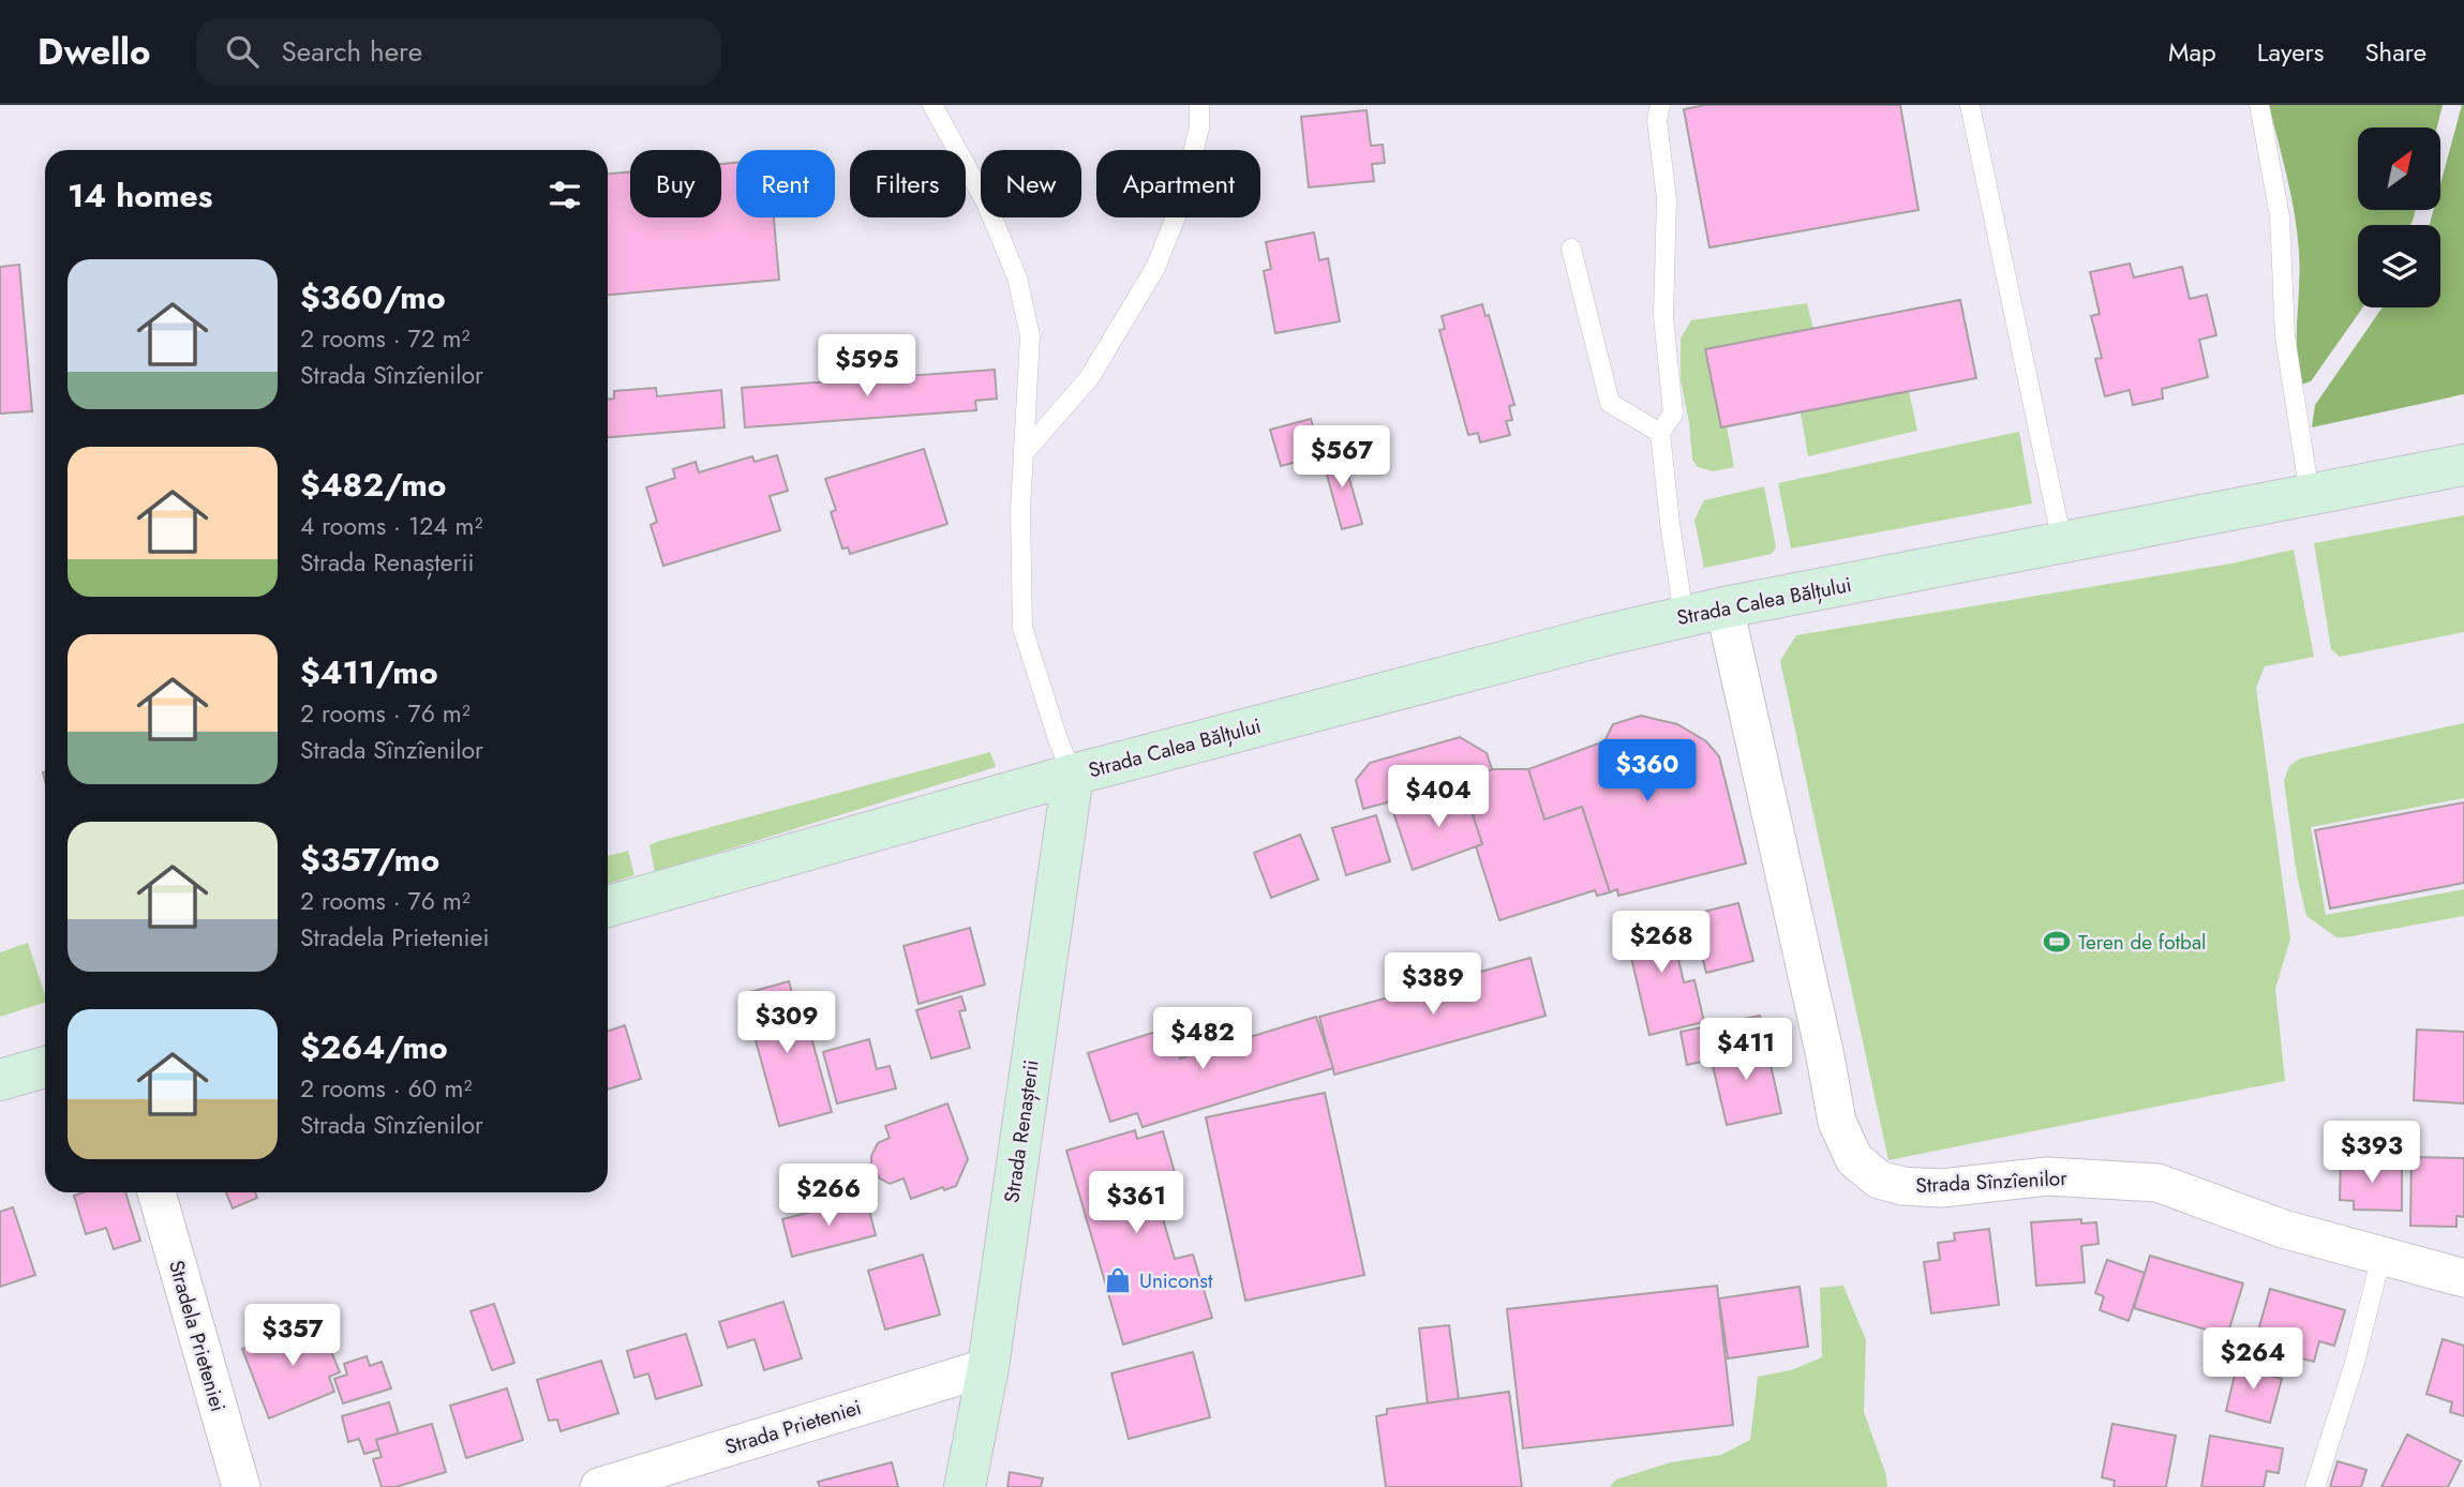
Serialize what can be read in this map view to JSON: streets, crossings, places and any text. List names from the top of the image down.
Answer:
{
  "streets": {
    "main road": ["Strada Calea Bălțului", "Strada Renașterii"],
    "street": ["Strada Sînzîenilor", "Stradela Prieteniei", "Strada Prieteniei"]
  },
  "crossings": [
    ["Strada Calea Bălțului", "Strada Renașterii"],
    ["Strada Calea Bălțului", "Strada Sînzîenilor"],
    ["Strada Renașterii", "Strada Prieteniei"]
  ],
  "places": {
    "sports": ["Teren de fotbal"],
    "shop": ["Uniconst"]
  },
  "north": "top right",
  "page": {
    "header": "Dwello",
    "search": "Search here",
    "nav": ["Map", "Layers", "Share"],
    "chip": [
      "Buy",
      "Rent",
      "Filters",
      "New",
      "Apartment"
    ],
    "heading": "14 homes",
    "list": [
      {
        "name": "$360/mo",
        "note": "2 rooms · 72 m² · Strada Sînzîenilor"
      },
      {
        "name": "$482/mo",
        "note": "4 rooms · 124 m² · Strada Renașterii"
      },
      {
        "name": "$411/mo",
        "note": "2 rooms · 76 m² · Strada Sînzîenilor"
      },
      {
        "name": "$357/mo",
        "note": "2 rooms · 76 m² · Stradela Prieteniei"
      },
      {
        "name": "$264/mo",
        "note": "2 rooms · 60 m² · Strada Sînzîenilor"
      }
    ],
    "price": [
      "$595",
      "$567",
      "$360",
      "$404",
      "$268",
      "$389",
      "$309",
      "$482",
      "$411",
      "$393",
      "$266",
      "$361",
      "$357",
      "$264"
    ]
  }
}
